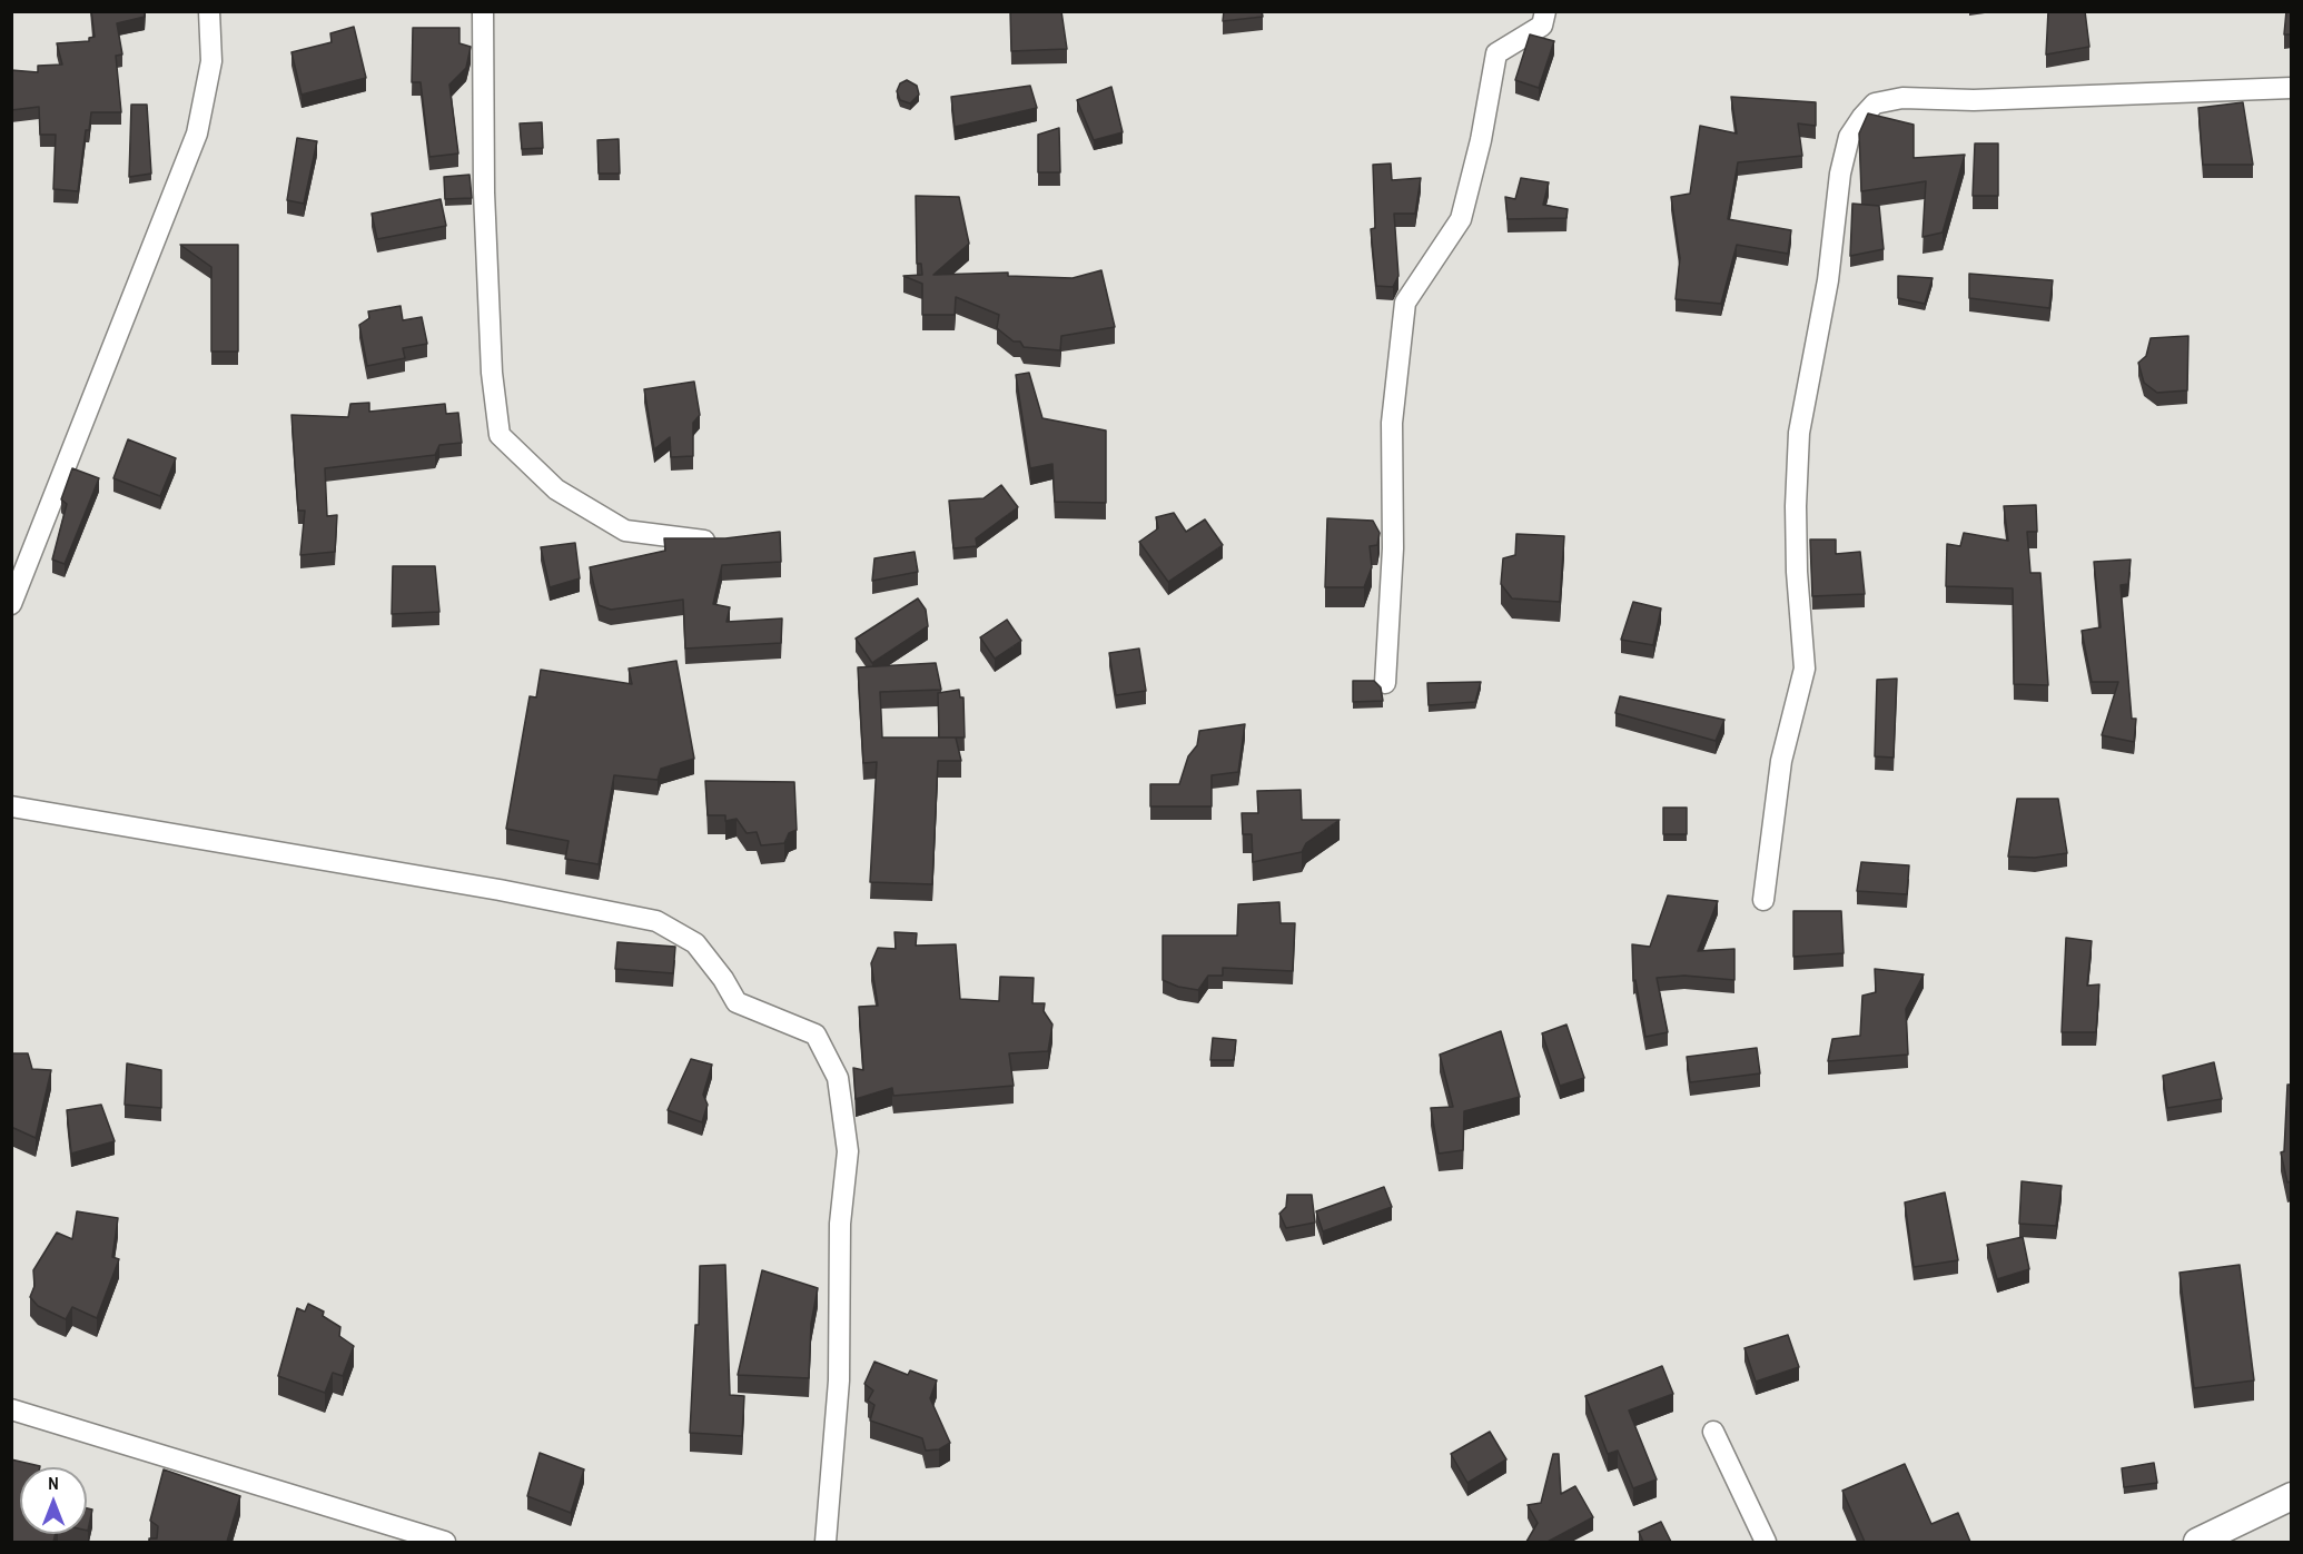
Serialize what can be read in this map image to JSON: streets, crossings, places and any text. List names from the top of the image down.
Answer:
{
  "north": "top"
}
